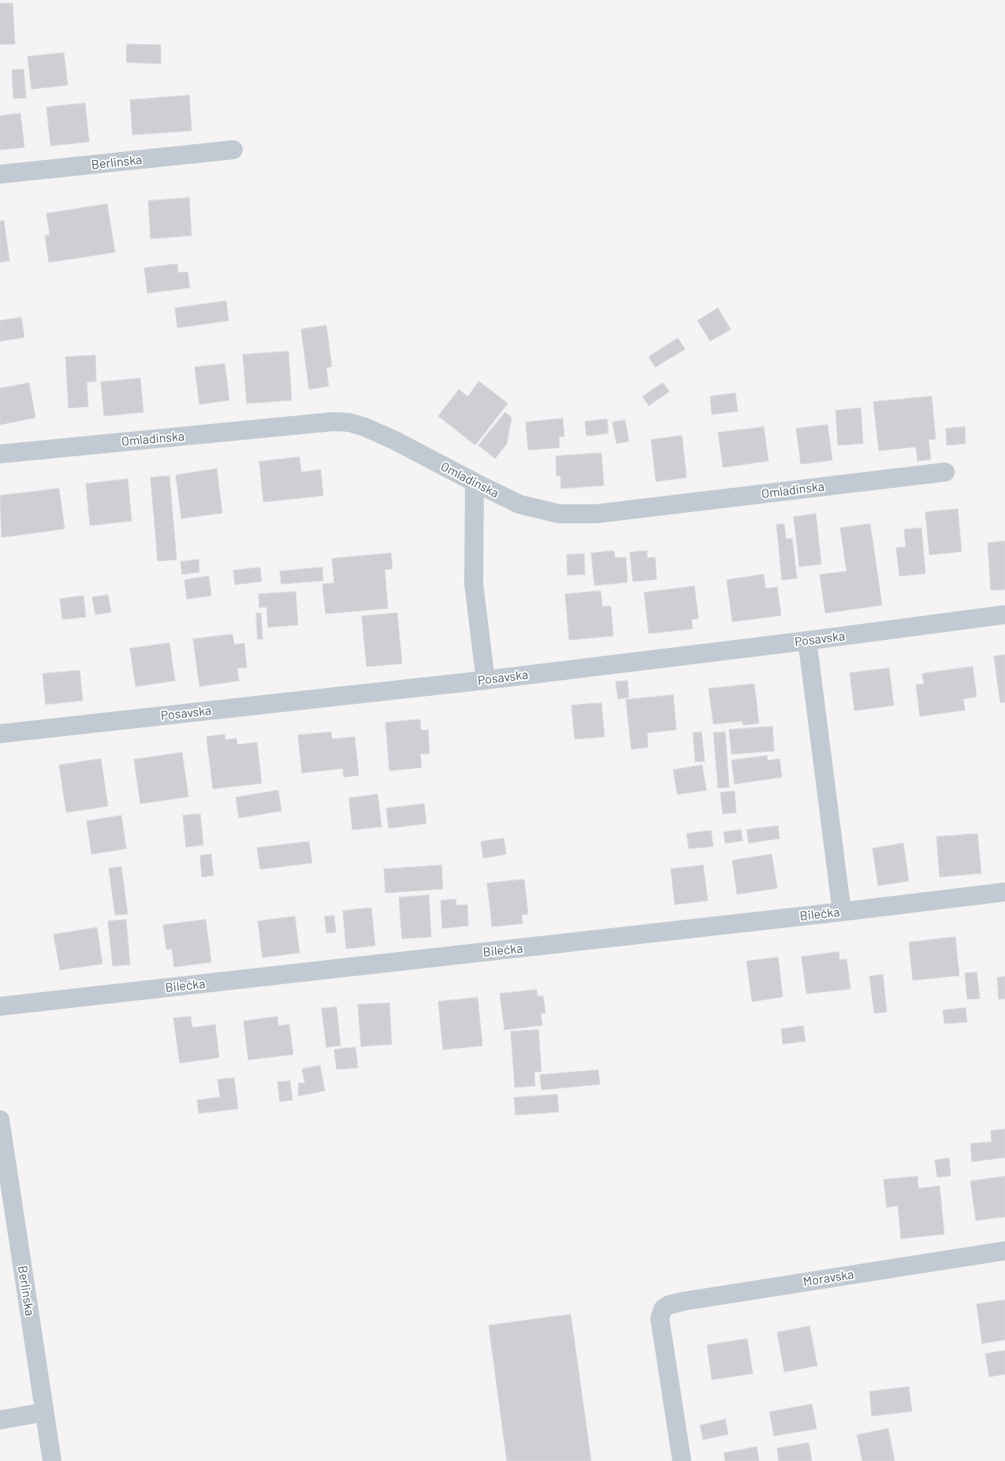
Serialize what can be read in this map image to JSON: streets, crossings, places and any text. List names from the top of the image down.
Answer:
{
  "streets": {
    "street": [
      "Berlinska",
      "Omladinska",
      "Posavska",
      "Bilećka",
      "Moravska"
    ]
  }
}
